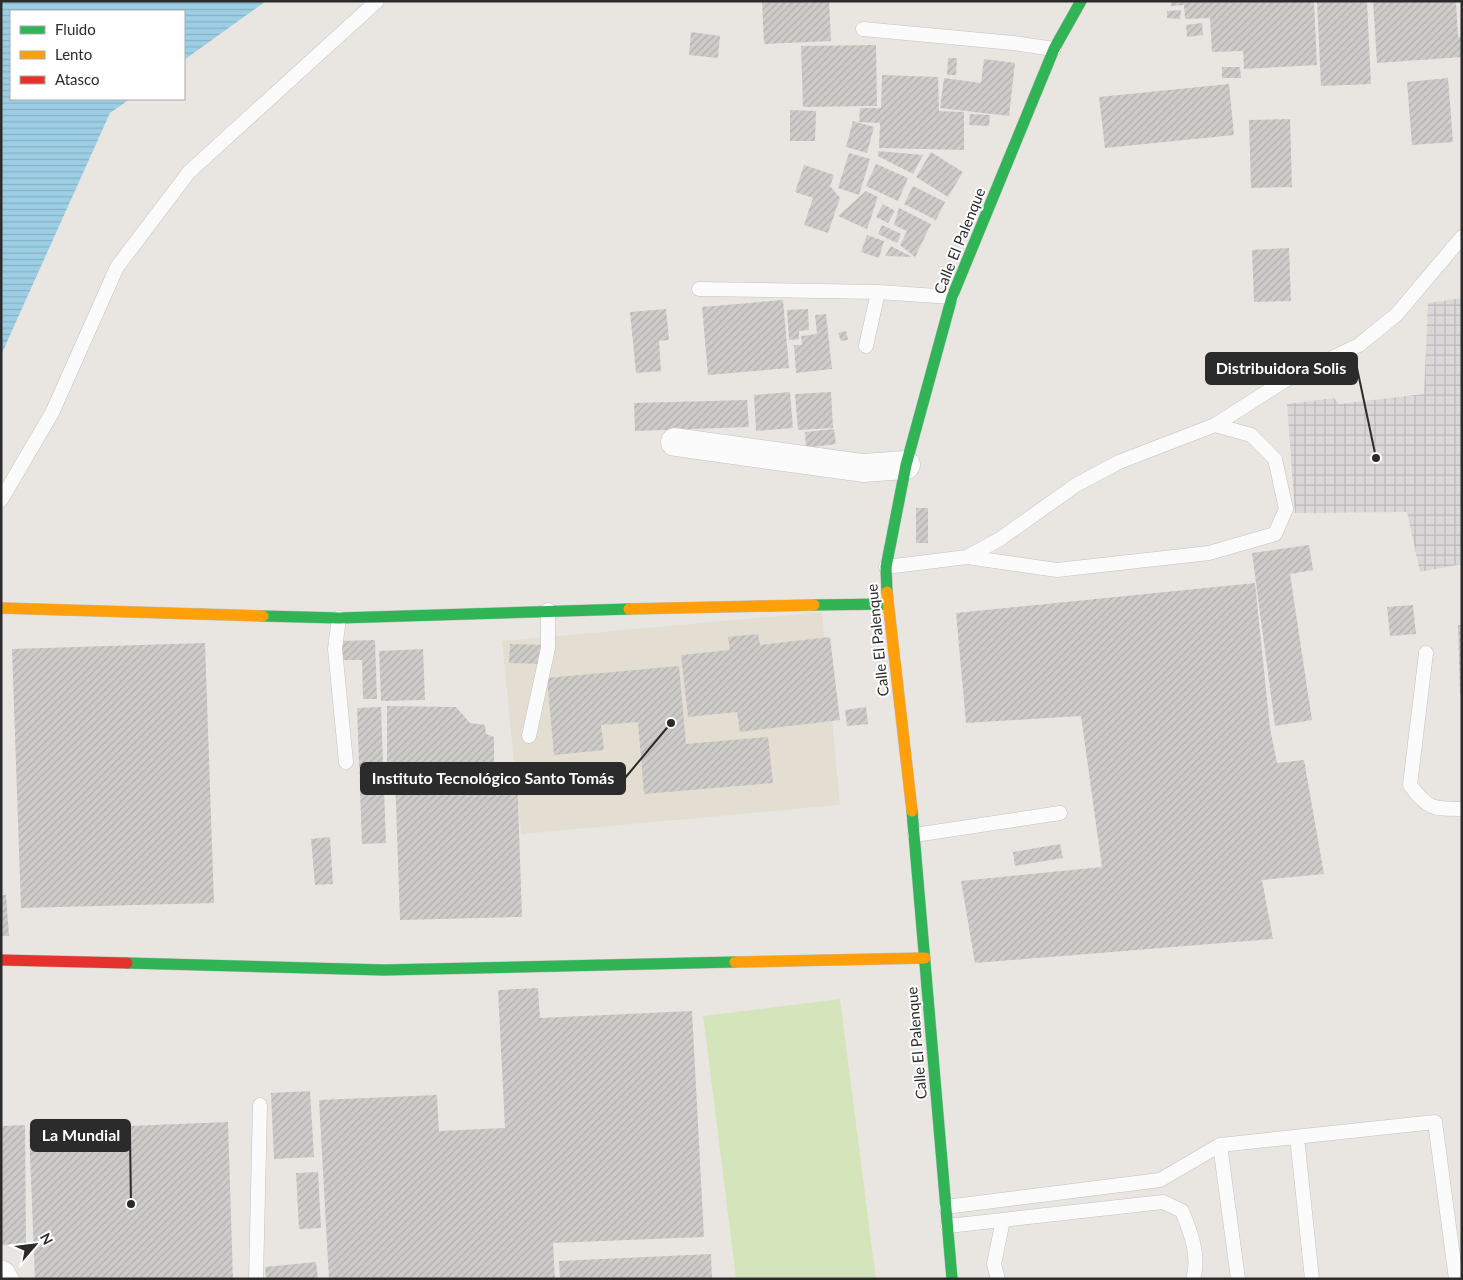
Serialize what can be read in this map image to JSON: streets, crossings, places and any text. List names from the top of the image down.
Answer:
{
  "streets": {
    "street": ["Calle El Palenque"]
  },
  "places": ["Distribuidora Solis", "Instituto Tecnológico Santo Tomás", "La Mundial"],
  "legend": ["Fluido", "Lento", "Atasco"],
  "north": "top right"
}
